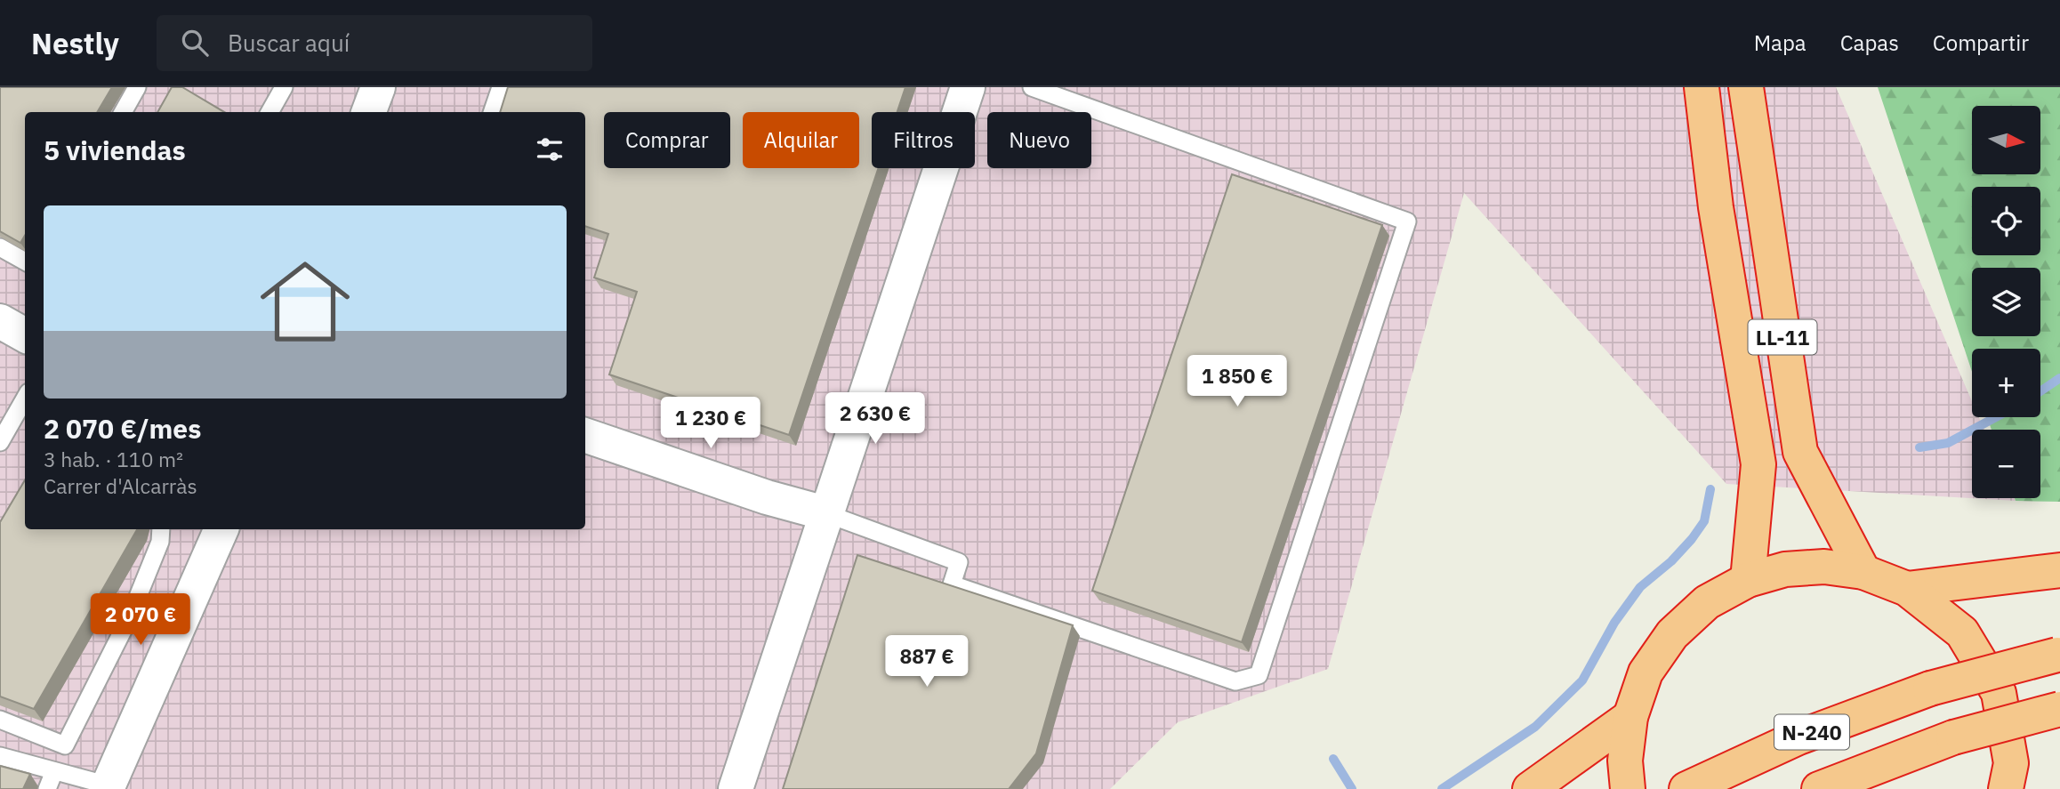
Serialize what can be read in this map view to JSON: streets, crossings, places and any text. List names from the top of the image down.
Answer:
{
  "streets": {
    "highway": ["LL-11", "N-240"]
  },
  "north": "right",
  "page": {
    "header": "Nestly",
    "search": "Buscar aquí",
    "nav": ["Mapa", "Capas", "Compartir"],
    "map_buttons": ["+", "−"],
    "chip": [
      "Comprar",
      "Alquilar",
      "Filtros",
      "Nuevo"
    ],
    "heading": "5 viviendas",
    "list": [
      {
        "name": "2 070 €/mes",
        "note": "3 hab. · 110 m² · Carrer d'Alcarràs"
      }
    ],
    "price": [
      "1 850 €",
      "2 630 €",
      "1 230 €",
      "2 070 €",
      "887 €"
    ]
  }
}
